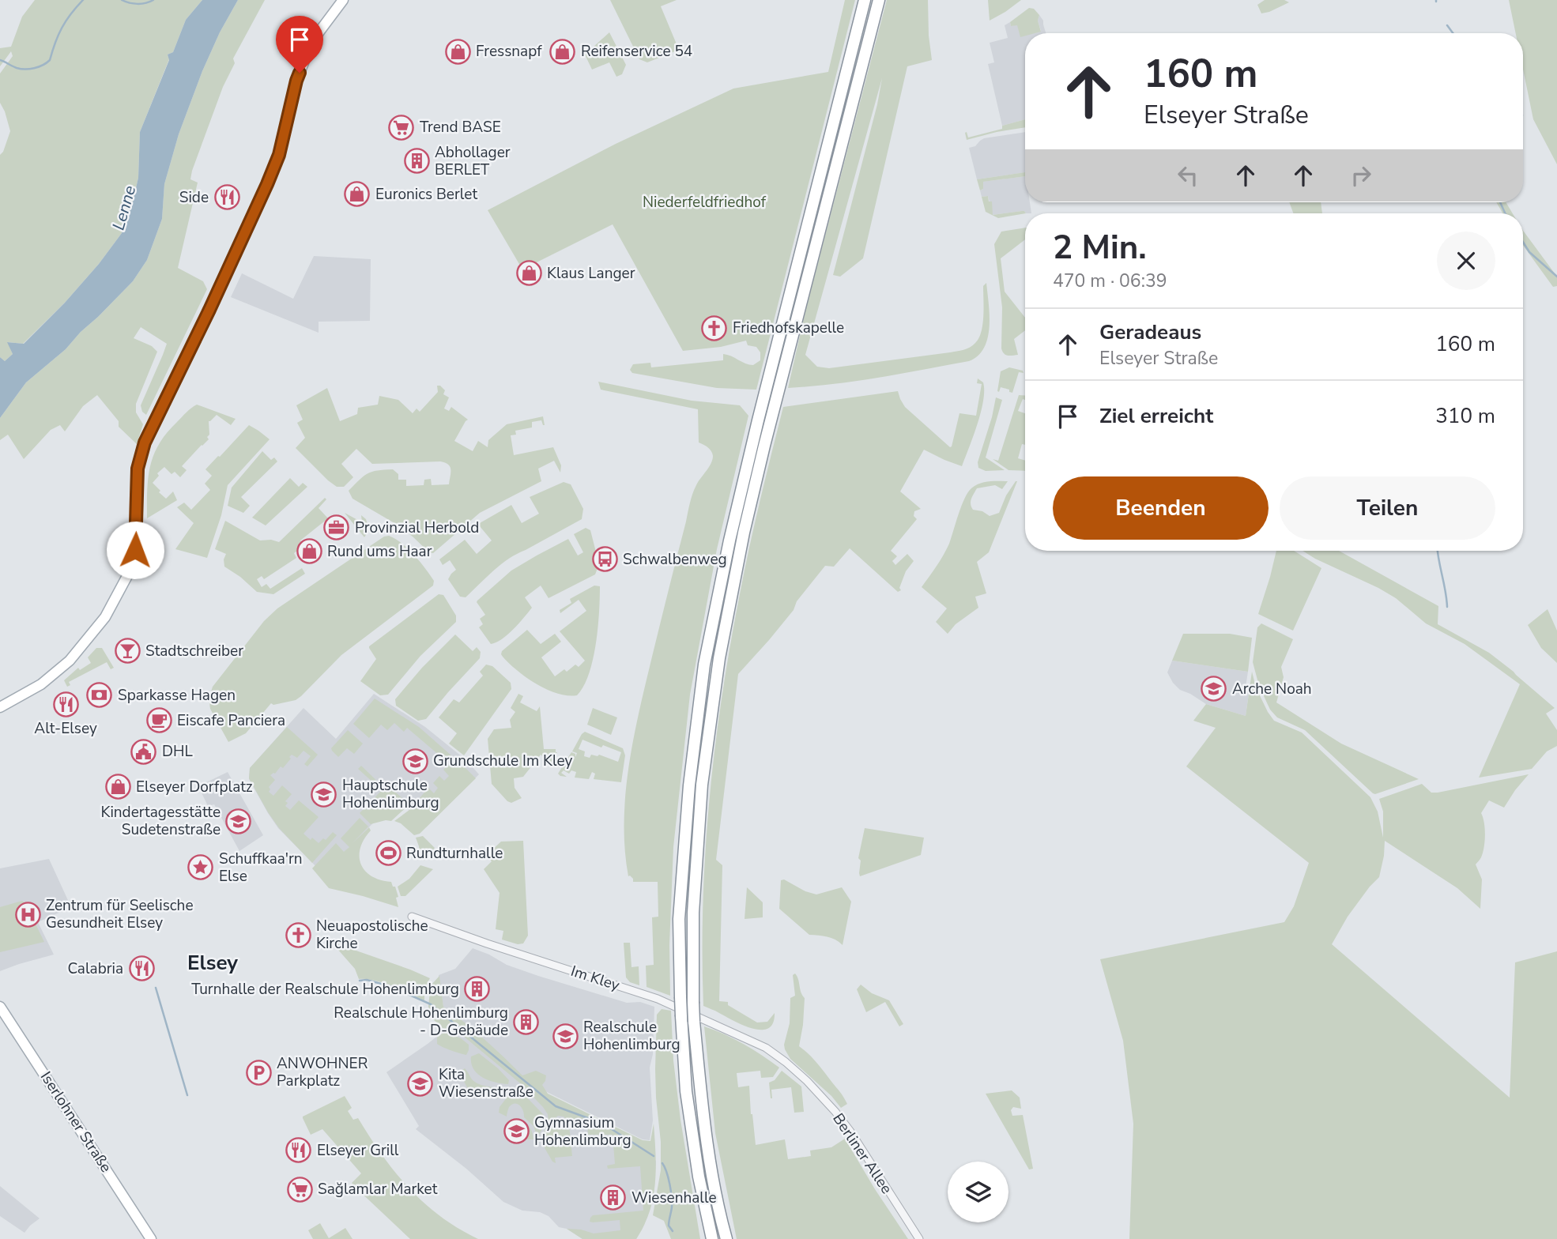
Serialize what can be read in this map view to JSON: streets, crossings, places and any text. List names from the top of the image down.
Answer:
{
  "streets": {
    "main road": ["Iserlohner Straße"],
    "street": ["Im Kley", "Berliner Allee"]
  },
  "crossings": [
    ["Im Kley", "Berliner Allee"]
  ],
  "districts": ["Elsey"],
  "water": ["Lenne"],
  "parks": ["Niederfeldfriedhof"],
  "places": {
    "shop": [
      "Fressnapf",
      "Reifenservice 54",
      "Euronics Berlet",
      "Klaus Langer",
      "Rund ums Haar",
      "Elseyer Dorfplatz"
    ],
    "supermarket": ["Trend BASE", "Sağlamlar Market"],
    "building": [
      "Abhollager BERLET",
      "Turnhalle der Realschule Hohenlimburg",
      "Realschule Hohenlimburg - D-Gebäude",
      "Wiesenhalle"
    ],
    "restaurant": [
      "Side",
      "Alt-Elsey",
      "Calabria",
      "Elseyer Grill"
    ],
    "church": ["Friedhofskapelle", "Neuapostolische Kirche"],
    "office": ["Provinzial Herbold"],
    "bus stop": ["Schwalbenweg"],
    "bar": ["Stadtschreiber"],
    "school or university": [
      "Arche Noah",
      "Grundschule Im Kley",
      "Hauptschule Hohenlimburg",
      "Kindertagesstätte Sudetenstraße",
      "Realschule Hohenlimburg",
      "Kita Wiesenstraße",
      "Gymnasium Hohenlimburg"
    ],
    "bank": ["Sparkasse Hagen"],
    "cafe": ["Eiscafe Panciera"],
    "public building": ["DHL"],
    "sports": ["Rundturnhalle"],
    "place": ["Schuffkaa'rn Else"],
    "hospital": ["Zentrum für Seelische Gesundheit Elsey"],
    "parking": ["ANWOHNER Parkplatz"]
  },
  "page": {
    "turn": ["160 m", "Elseyer Straße"],
    "heading": ["2 Min.", "470 m · 06:39"],
    "list": [
      {
        "name": "Geradeaus",
        "note": "Elseyer Straße",
        "value": "160 m"
      },
      {
        "name": "Ziel erreicht",
        "value": "310 m"
      }
    ],
    "buttons": ["Beenden", "Teilen"]
  }
}
